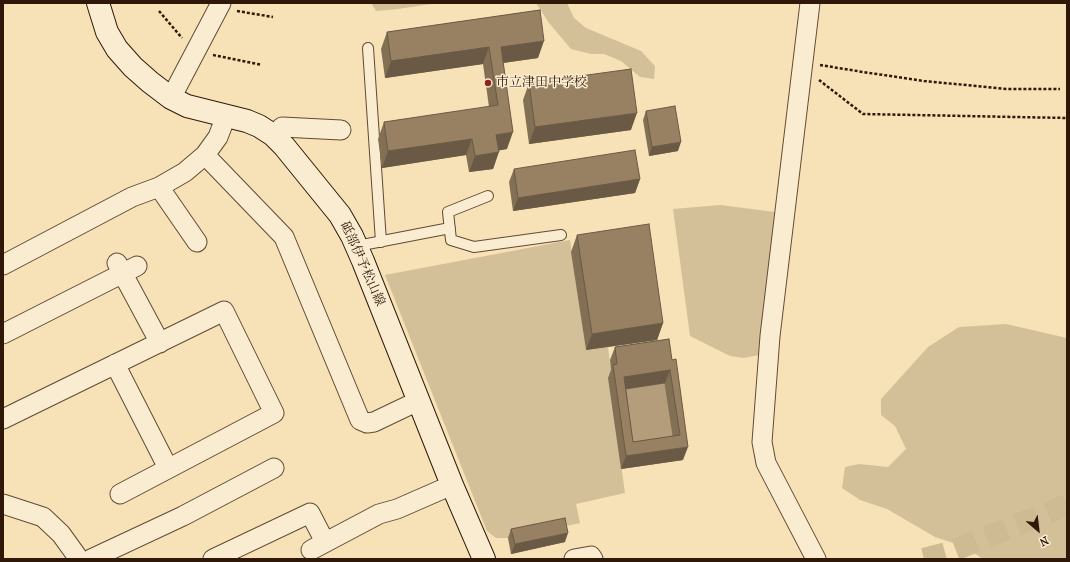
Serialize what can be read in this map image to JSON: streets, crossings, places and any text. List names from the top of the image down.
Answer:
{
  "streets": {
    "main road": ["砥部伊予松山線"]
  },
  "places": ["市立津田中学校"],
  "north": "bottom right"
}
